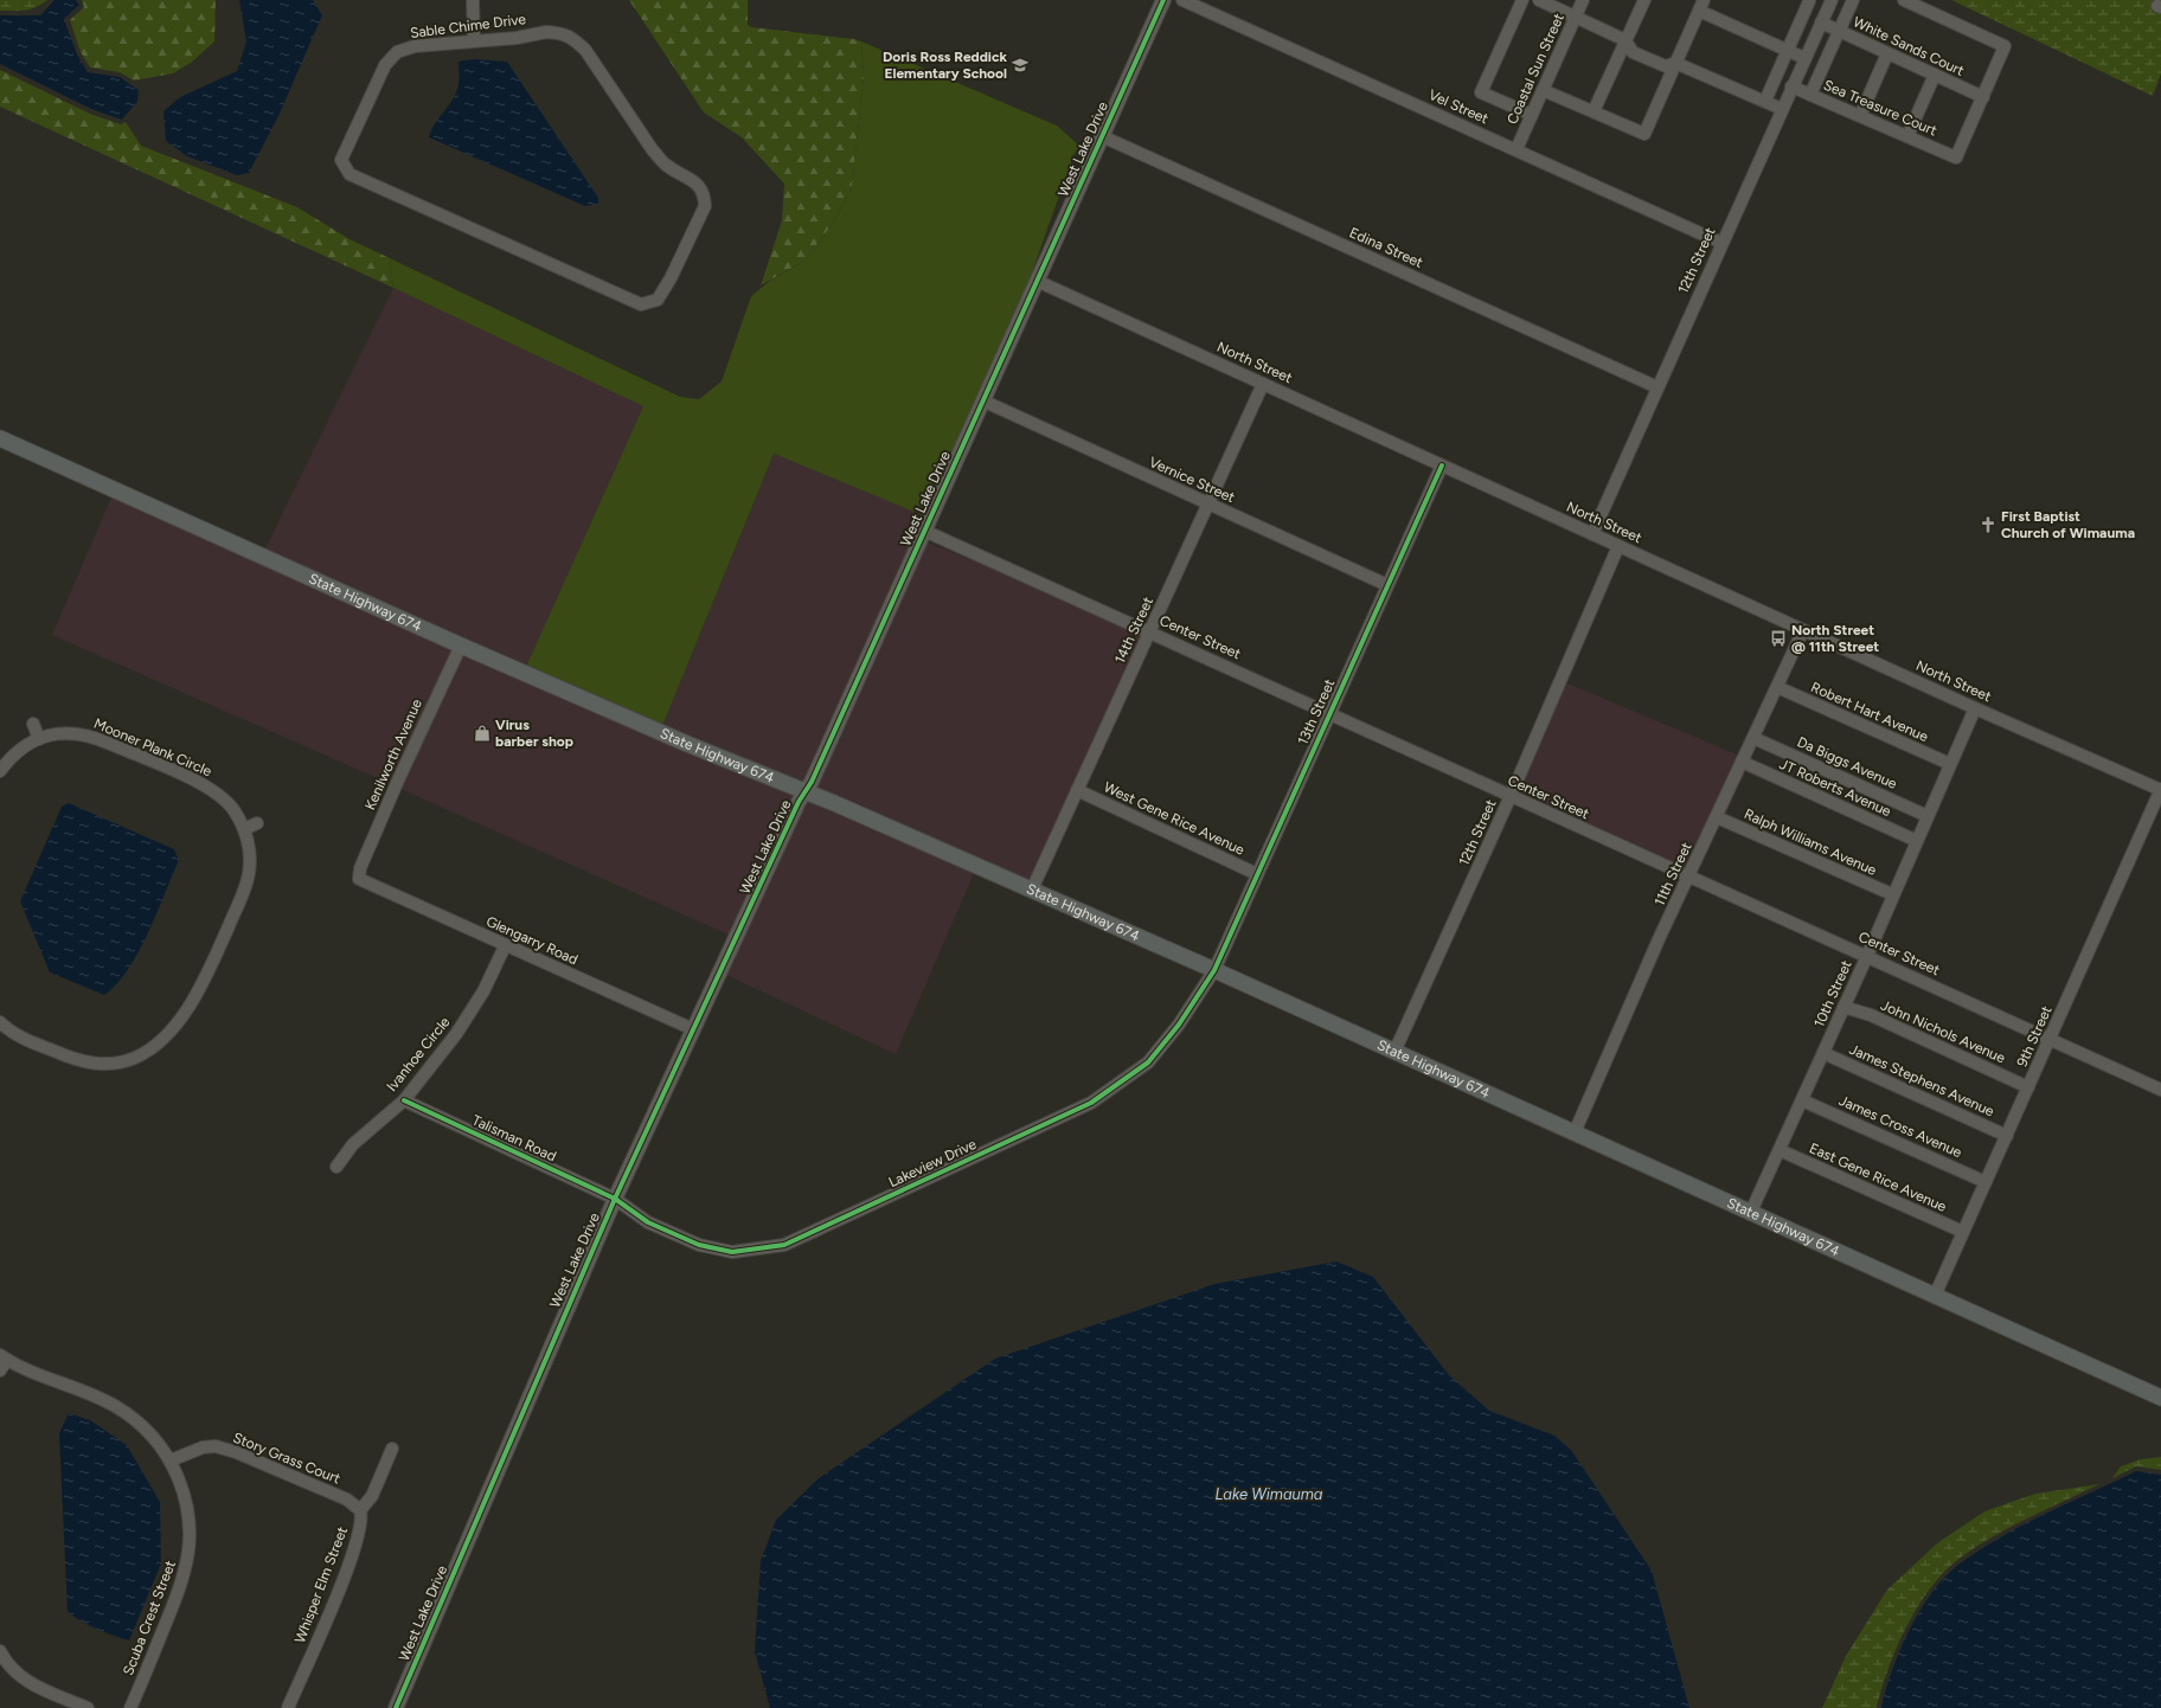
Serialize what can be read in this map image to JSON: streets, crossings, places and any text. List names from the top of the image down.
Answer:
{
  "streets": {
    "main road": ["State Highway 674"],
    "street": [
      "Sable Chime Drive",
      "White Sands Court",
      "Coastal Sun Street",
      "Vel Street",
      "Sea Treasure Court",
      "West Lake Drive",
      "Edina Street",
      "12th Street",
      "North Street",
      "Vernice Street",
      "14th Street",
      "Center Street",
      "13th Street",
      "Robert Hart Avenue",
      "Mooner Plank Circle",
      "Kenilworth Avenue",
      "Da Biggs Avenue",
      "JT Roberts Avenue",
      "West Gene Rice Avenue",
      "Ralph Williams Avenue",
      "11th Street",
      "Glengarry Road",
      "10th Street",
      "John Nichols Avenue",
      "9th Street",
      "Ivanhoe Circle",
      "James Stephens Avenue",
      "James Cross Avenue",
      "Talisman Road",
      "Lakeview Drive",
      "East Gene Rice Avenue",
      "Story Grass Court",
      "Whisper Elm Street",
      "Scuba Crest Street"
    ]
  },
  "crossings": [
    ["White Sands Court", "Sea Treasure Court"],
    ["White Sands Court", "12th Street"],
    ["Coastal Sun Street", "Vel Street"],
    ["Vel Street", "12th Street"],
    ["Sea Treasure Court", "12th Street"],
    ["West Lake Drive", "Edina Street"],
    ["West Lake Drive", "North Street"],
    ["West Lake Drive", "Vernice Street"],
    ["West Lake Drive", "State Highway 674"],
    ["West Lake Drive", "Center Street"],
    ["West Lake Drive", "Glengarry Road"],
    ["West Lake Drive", "Talisman Road"],
    ["West Lake Drive", "Lakeview Drive"],
    ["Edina Street", "12th Street"],
    ["12th Street", "North Street"],
    ["12th Street", "State Highway 674"],
    ["12th Street", "Center Street"],
    ["North Street", "14th Street"],
    ["North Street", "13th Street"],
    ["North Street", "11th Street"],
    ["North Street", "10th Street"],
    ["North Street", "9th Street"],
    ["Vernice Street", "14th Street"],
    ["Vernice Street", "13th Street"],
    ["State Highway 674", "14th Street"],
    ["State Highway 674", "13th Street"],
    ["State Highway 674", "Kenilworth Avenue"],
    ["State Highway 674", "11th Street"],
    ["State Highway 674", "10th Street"],
    ["State Highway 674", "9th Street"],
    ["State Highway 674", "Lakeview Drive"],
    ["14th Street", "Center Street"],
    ["14th Street", "West Gene Rice Avenue"],
    ["Center Street", "13th Street"],
    ["Center Street", "11th Street"],
    ["Center Street", "10th Street"],
    ["Center Street", "9th Street"],
    ["13th Street", "West Gene Rice Avenue"],
    ["13th Street", "Lakeview Drive"],
    ["Robert Hart Avenue", "11th Street"],
    ["Robert Hart Avenue", "10th Street"],
    ["Kenilworth Avenue", "Glengarry Road"],
    ["Da Biggs Avenue", "11th Street"],
    ["Da Biggs Avenue", "10th Street"],
    ["JT Roberts Avenue", "11th Street"],
    ["JT Roberts Avenue", "10th Street"],
    ["Ralph Williams Avenue", "11th Street"],
    ["Ralph Williams Avenue", "10th Street"],
    ["Glengarry Road", "Ivanhoe Circle"],
    ["10th Street", "John Nichols Avenue"],
    ["10th Street", "James Stephens Avenue"],
    ["10th Street", "James Cross Avenue"],
    ["10th Street", "East Gene Rice Avenue"],
    ["John Nichols Avenue", "9th Street"],
    ["9th Street", "James Stephens Avenue"],
    ["9th Street", "James Cross Avenue"],
    ["9th Street", "East Gene Rice Avenue"],
    ["Ivanhoe Circle", "Talisman Road"],
    ["Talisman Road", "Lakeview Drive"],
    ["Story Grass Court", "Whisper Elm Street"],
    ["Story Grass Court", "Scuba Crest Street"]
  ],
  "water": ["Lake Wimauma"],
  "places": {
    "school or university": ["Doris Ross Reddick Elementary School"],
    "church": ["First Baptist Church of Wimauma"],
    "bus stop": ["North Street @ 11th Street"],
    "shop": ["Virus barber shop"]
  }
}
